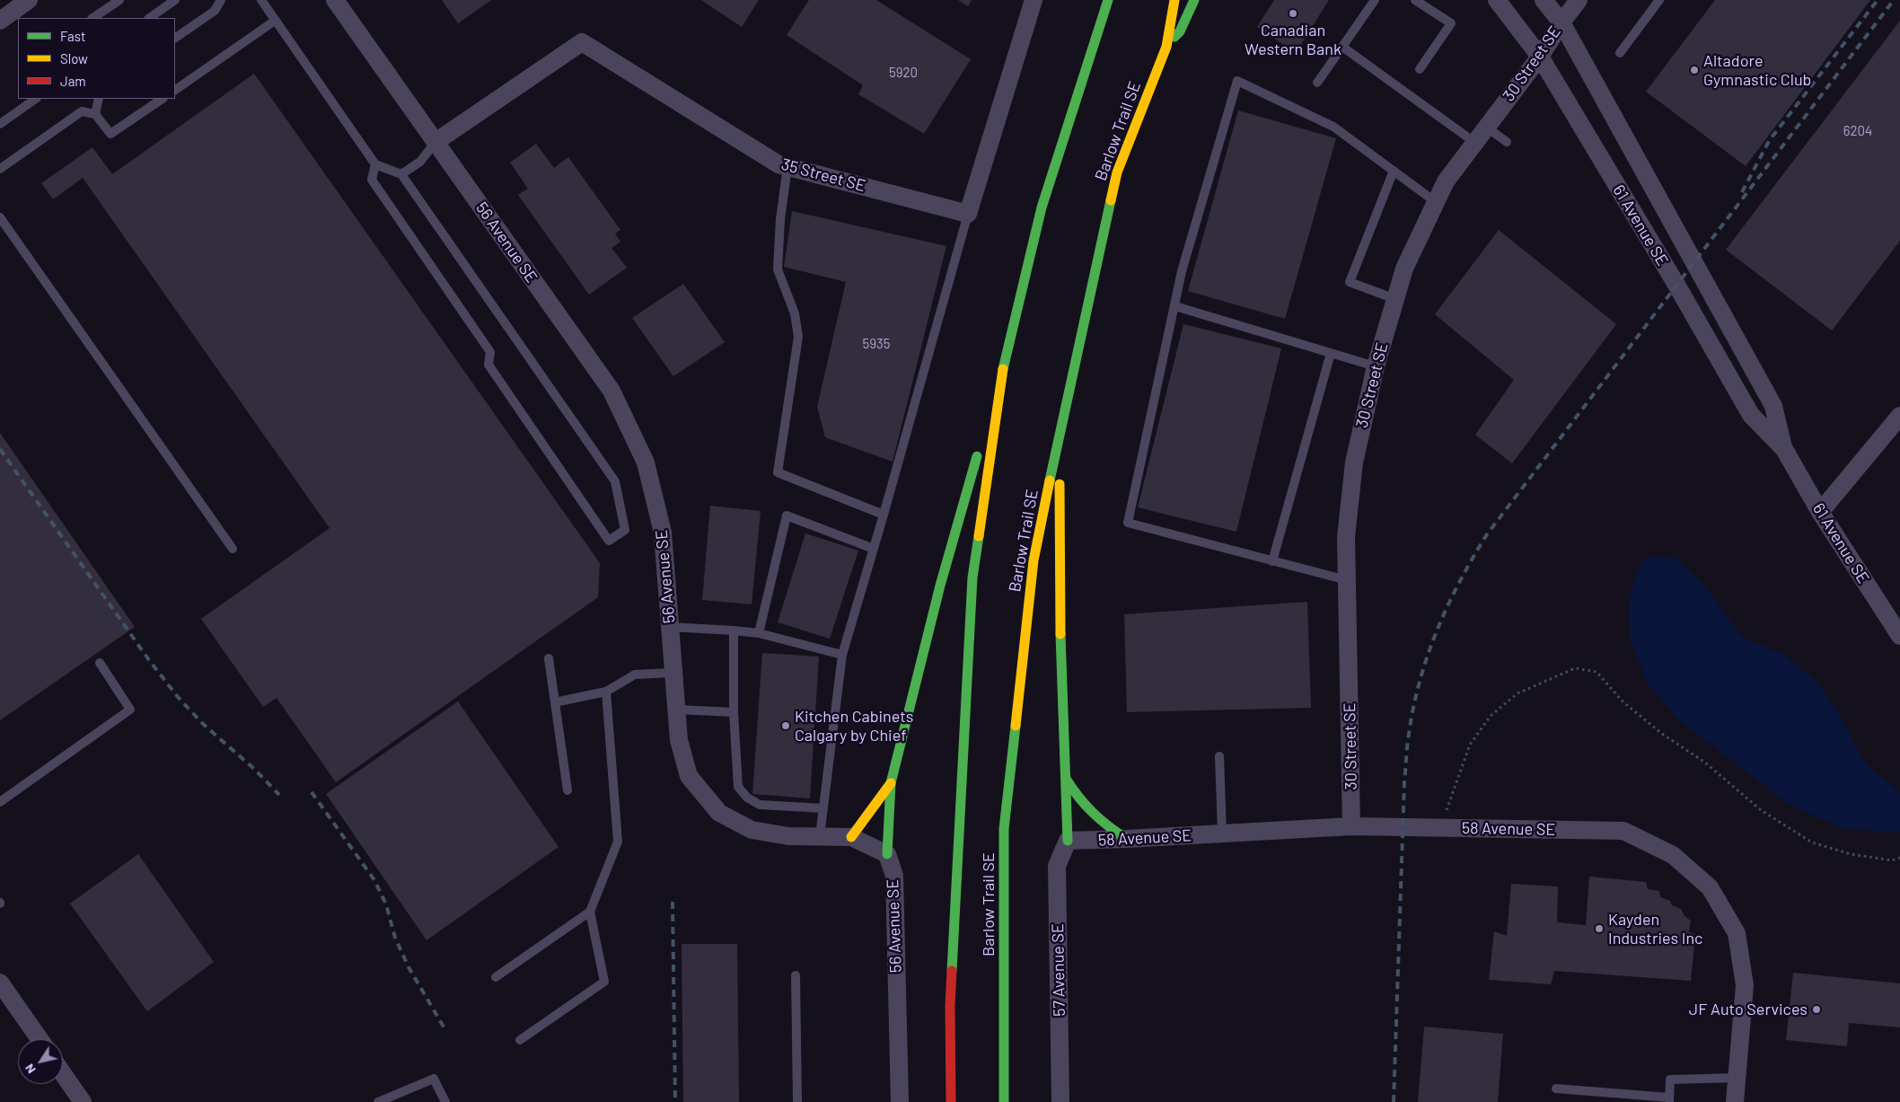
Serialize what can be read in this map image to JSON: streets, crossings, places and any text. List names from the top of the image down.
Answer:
{
  "streets": {
    "main road": ["Barlow Trail SE"],
    "street": [
      "30 Street SE",
      "35 Street SE",
      "61 Avenue SE",
      "56 Avenue SE",
      "58 Avenue SE",
      "57 Avenue SE"
    ]
  },
  "crossings": [
    ["30 Street SE", "61 Avenue SE"],
    ["30 Street SE", "58 Avenue SE"],
    ["35 Street SE", "56 Avenue SE"],
    ["58 Avenue SE", "57 Avenue SE"]
  ],
  "places": [
    "Canadian Western Bank",
    "Altadore Gymnastic Club",
    "Kitchen Cabinets Calgary by Chief",
    "Kayden Industries Inc",
    "JF Auto Services"
  ],
  "house_numbers": ["5920", "6204", "5935"],
  "legend": ["Fast", "Slow", "Jam"],
  "north": "bottom left"
}
